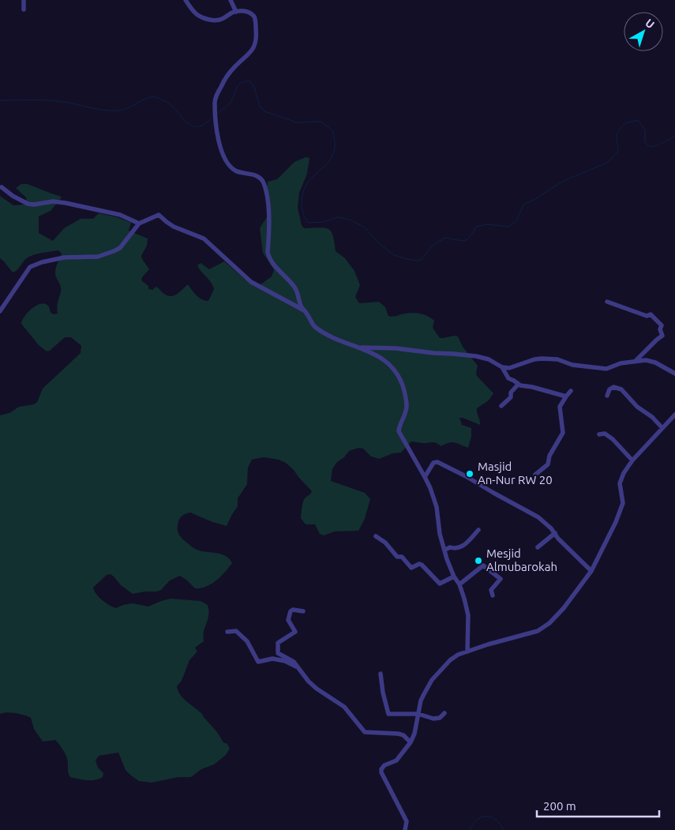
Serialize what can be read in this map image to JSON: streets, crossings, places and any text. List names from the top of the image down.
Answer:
{
  "places": ["Masjid An-Nur RW 20", "Mesjid Almubarokah"],
  "scale_bar": "200 m",
  "north": "top right"
}
